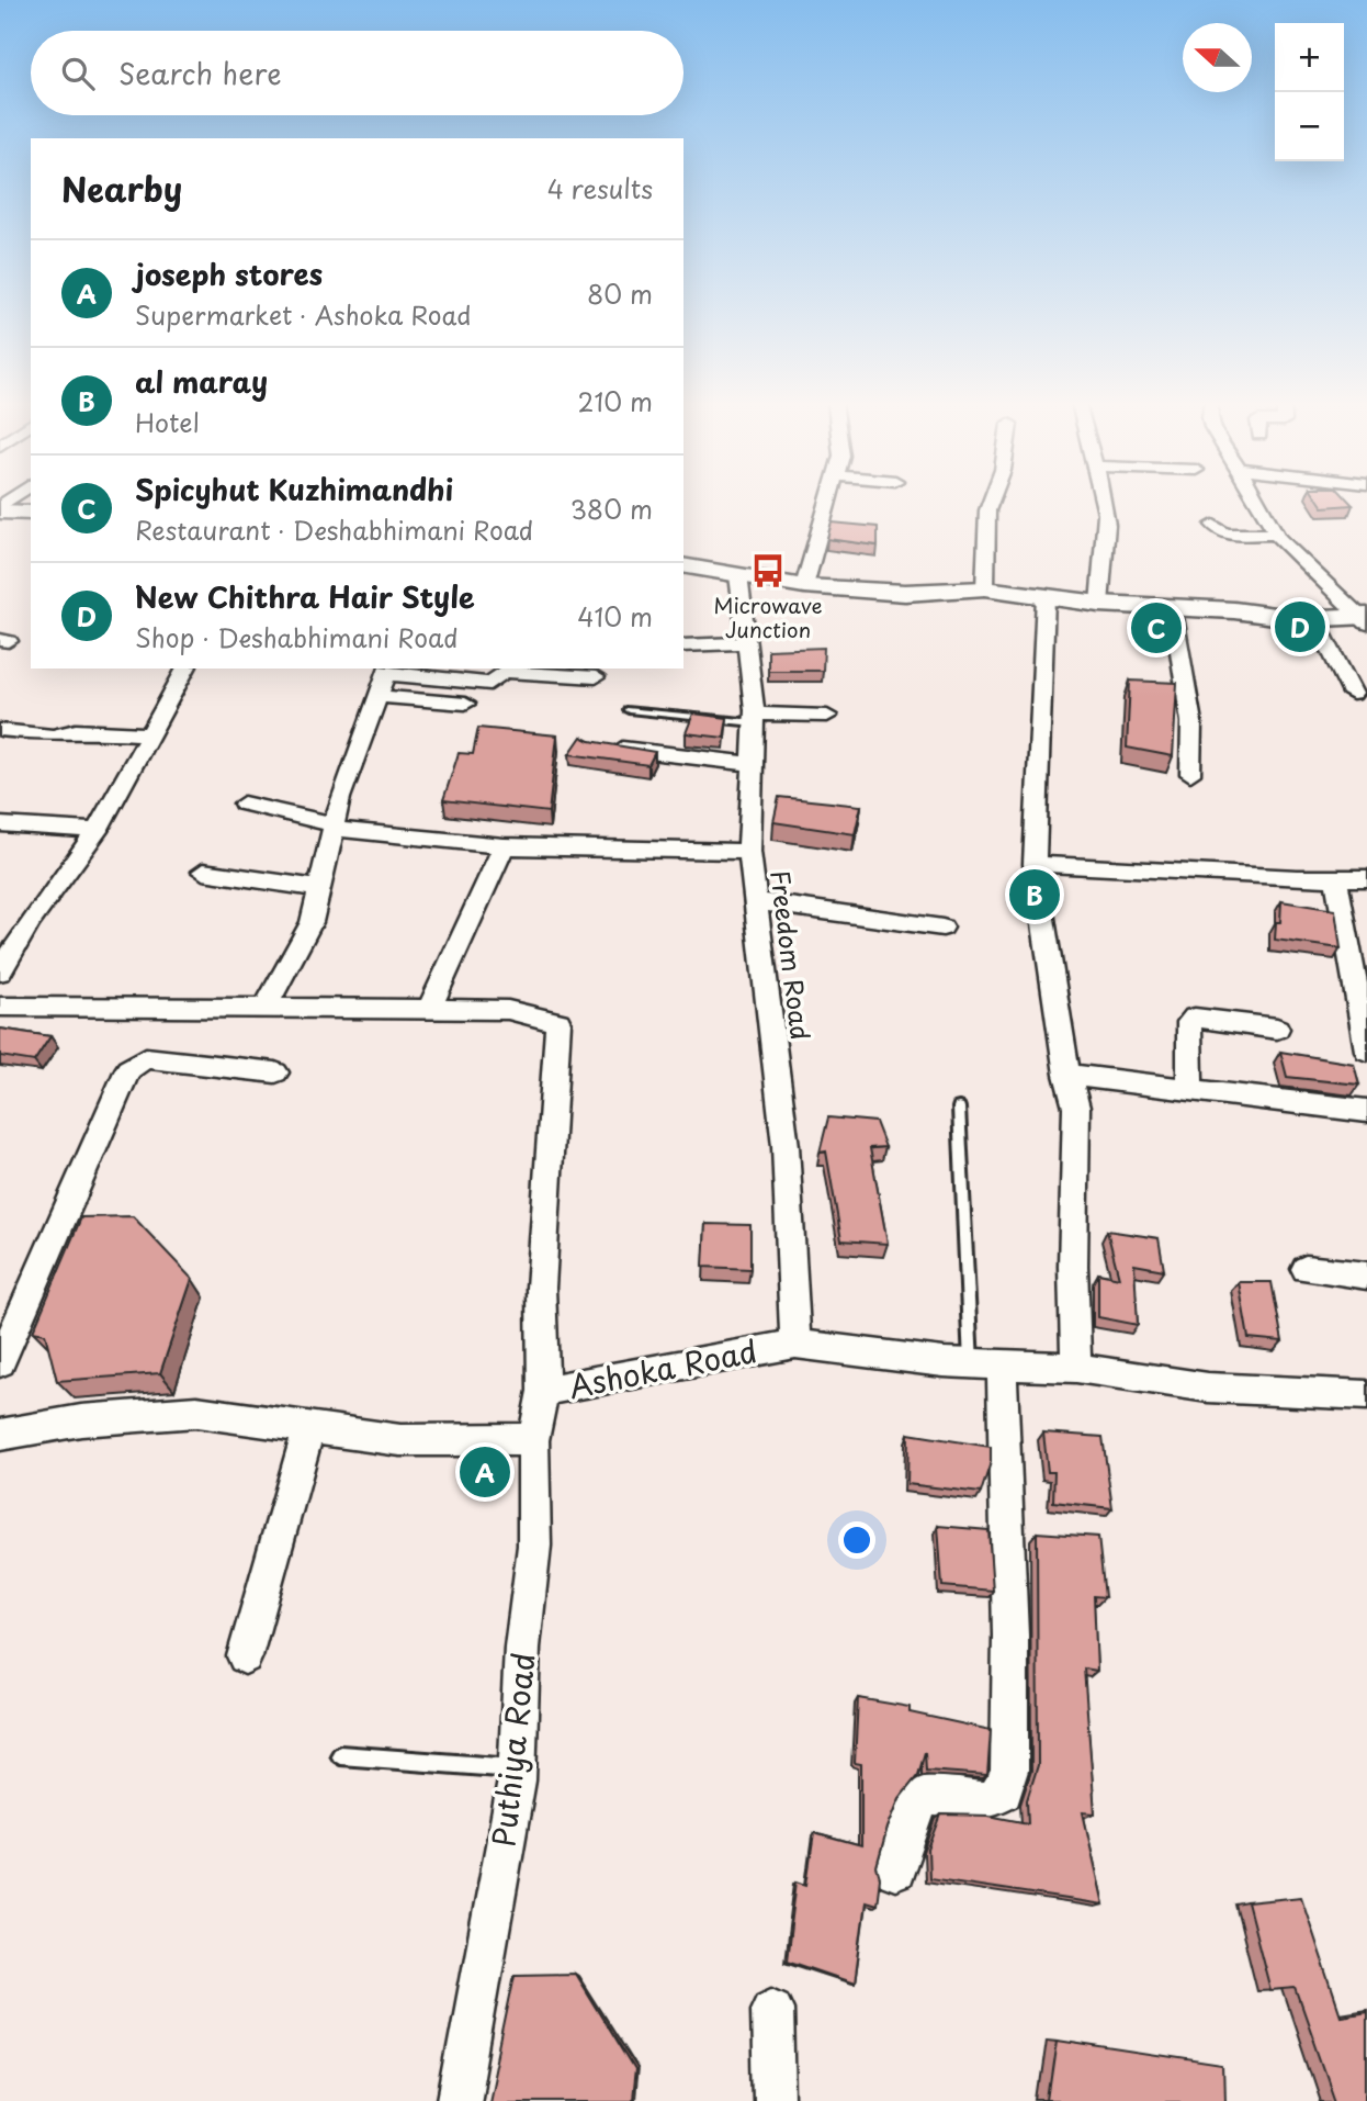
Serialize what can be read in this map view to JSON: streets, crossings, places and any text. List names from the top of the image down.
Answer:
{
  "streets": {
    "street": ["Freedom Road", "Ashoka Road", "Puthiya Road"]
  },
  "crossings": [
    ["Freedom Road", "Ashoka Road"],
    ["Ashoka Road", "Puthiya Road"]
  ],
  "places": {
    "bus stop": ["Microwave Junction"]
  },
  "north": "left",
  "page": {
    "map_buttons": ["+", "−"],
    "search": "Search here",
    "heading": ["Nearby", "4 results"],
    "list": [
      {
        "mark": "A",
        "name": "joseph stores",
        "note": "Supermarket · Ashoka Road",
        "value": "80 m"
      },
      {
        "mark": "B",
        "name": "al maray",
        "note": "Hotel",
        "value": "210 m"
      },
      {
        "mark": "C",
        "name": "Spicyhut Kuzhimandhi",
        "note": "Restaurant · Deshabhimani Road",
        "value": "380 m"
      },
      {
        "mark": "D",
        "name": "New Chithra Hair Style",
        "note": "Shop · Deshabhimani Road",
        "value": "410 m"
      }
    ],
    "pins": [
      "D",
      "C",
      "B",
      "A"
    ]
  }
}
